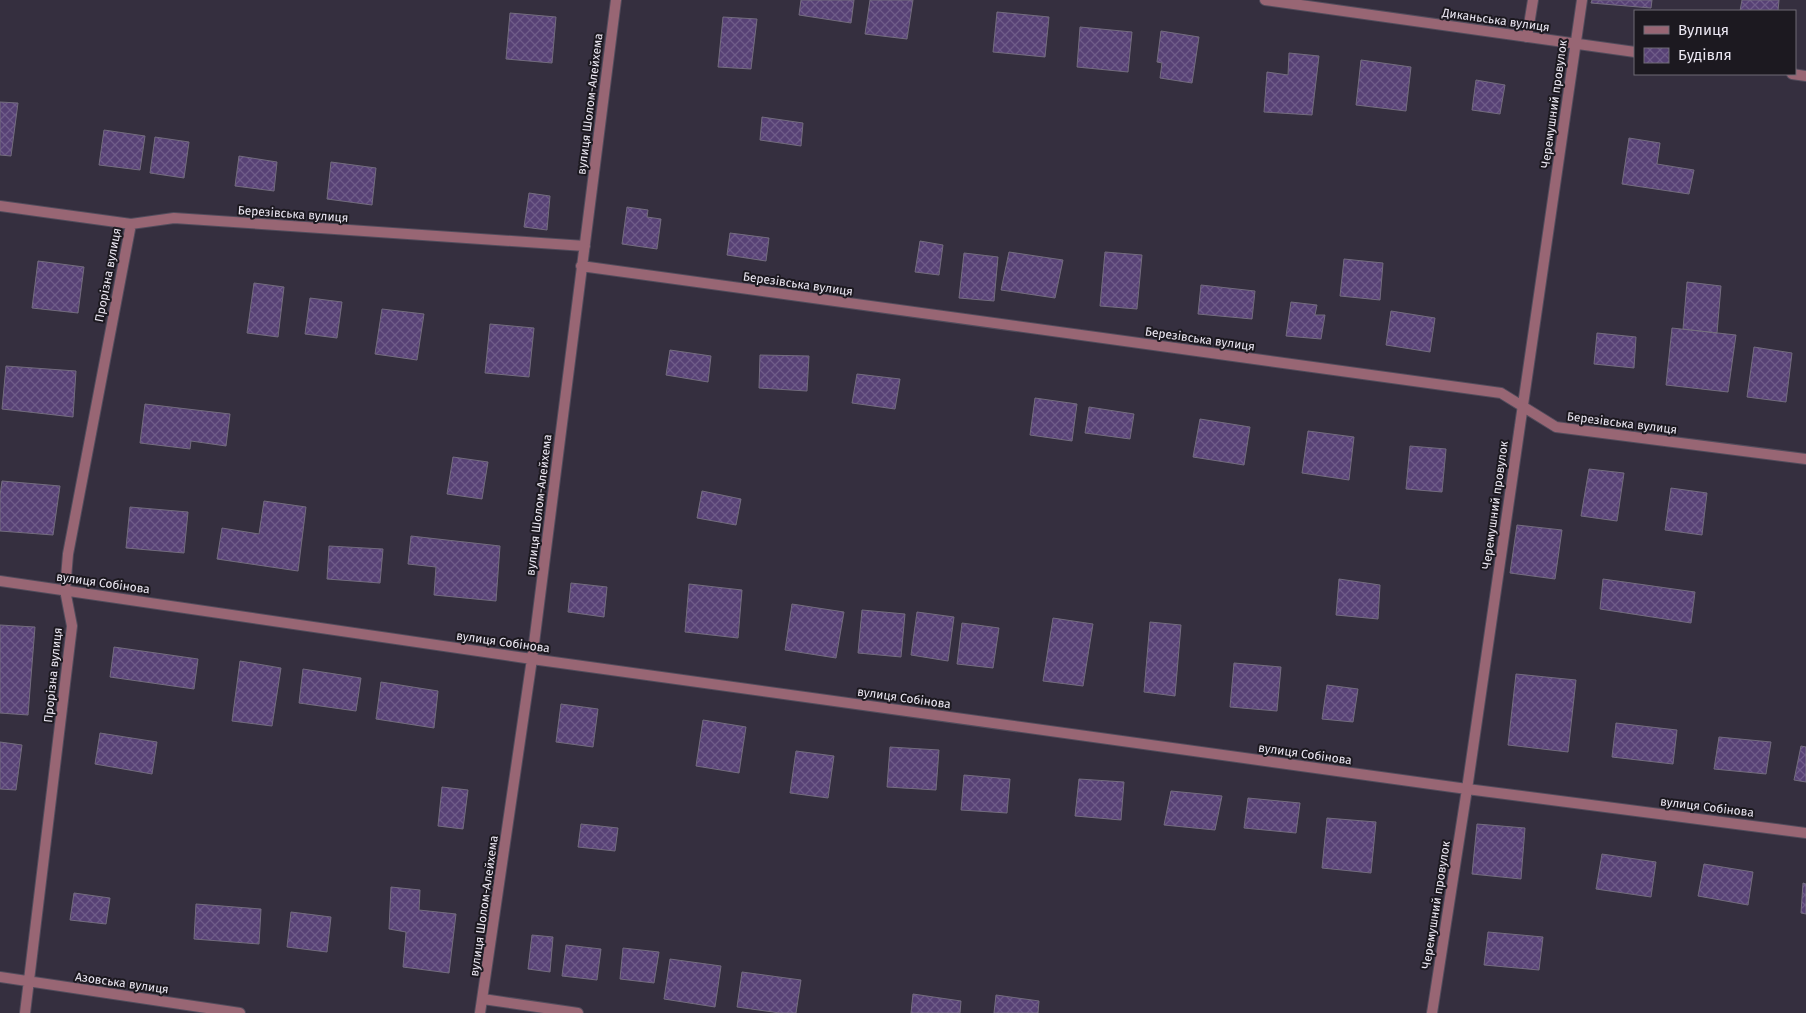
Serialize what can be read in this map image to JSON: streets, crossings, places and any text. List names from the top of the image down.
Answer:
{
  "streets": {
    "street": [
      "Диканьська вулиця",
      "вулиця Шолом-Алейхема",
      "Черемушний провулок",
      "Березівська вулиця",
      "Прорізна вулиця",
      "вулиця Собінова",
      "Азовська вулиця"
    ]
  },
  "crossings": [
    ["Диканьська вулиця", "Черемушний провулок"],
    ["вулиця Шолом-Алейхема", "Березівська вулиця"],
    ["вулиця Шолом-Алейхема", "вулиця Собінова"],
    ["Черемушний провулок", "Березівська вулиця"],
    ["Черемушний провулок", "вулиця Собінова"],
    ["Березівська вулиця", "Прорізна вулиця"],
    ["Прорізна вулиця", "вулиця Собінова"],
    ["Прорізна вулиця", "Азовська вулиця"]
  ],
  "legend": ["Вулиця", "Будівля"]
}
